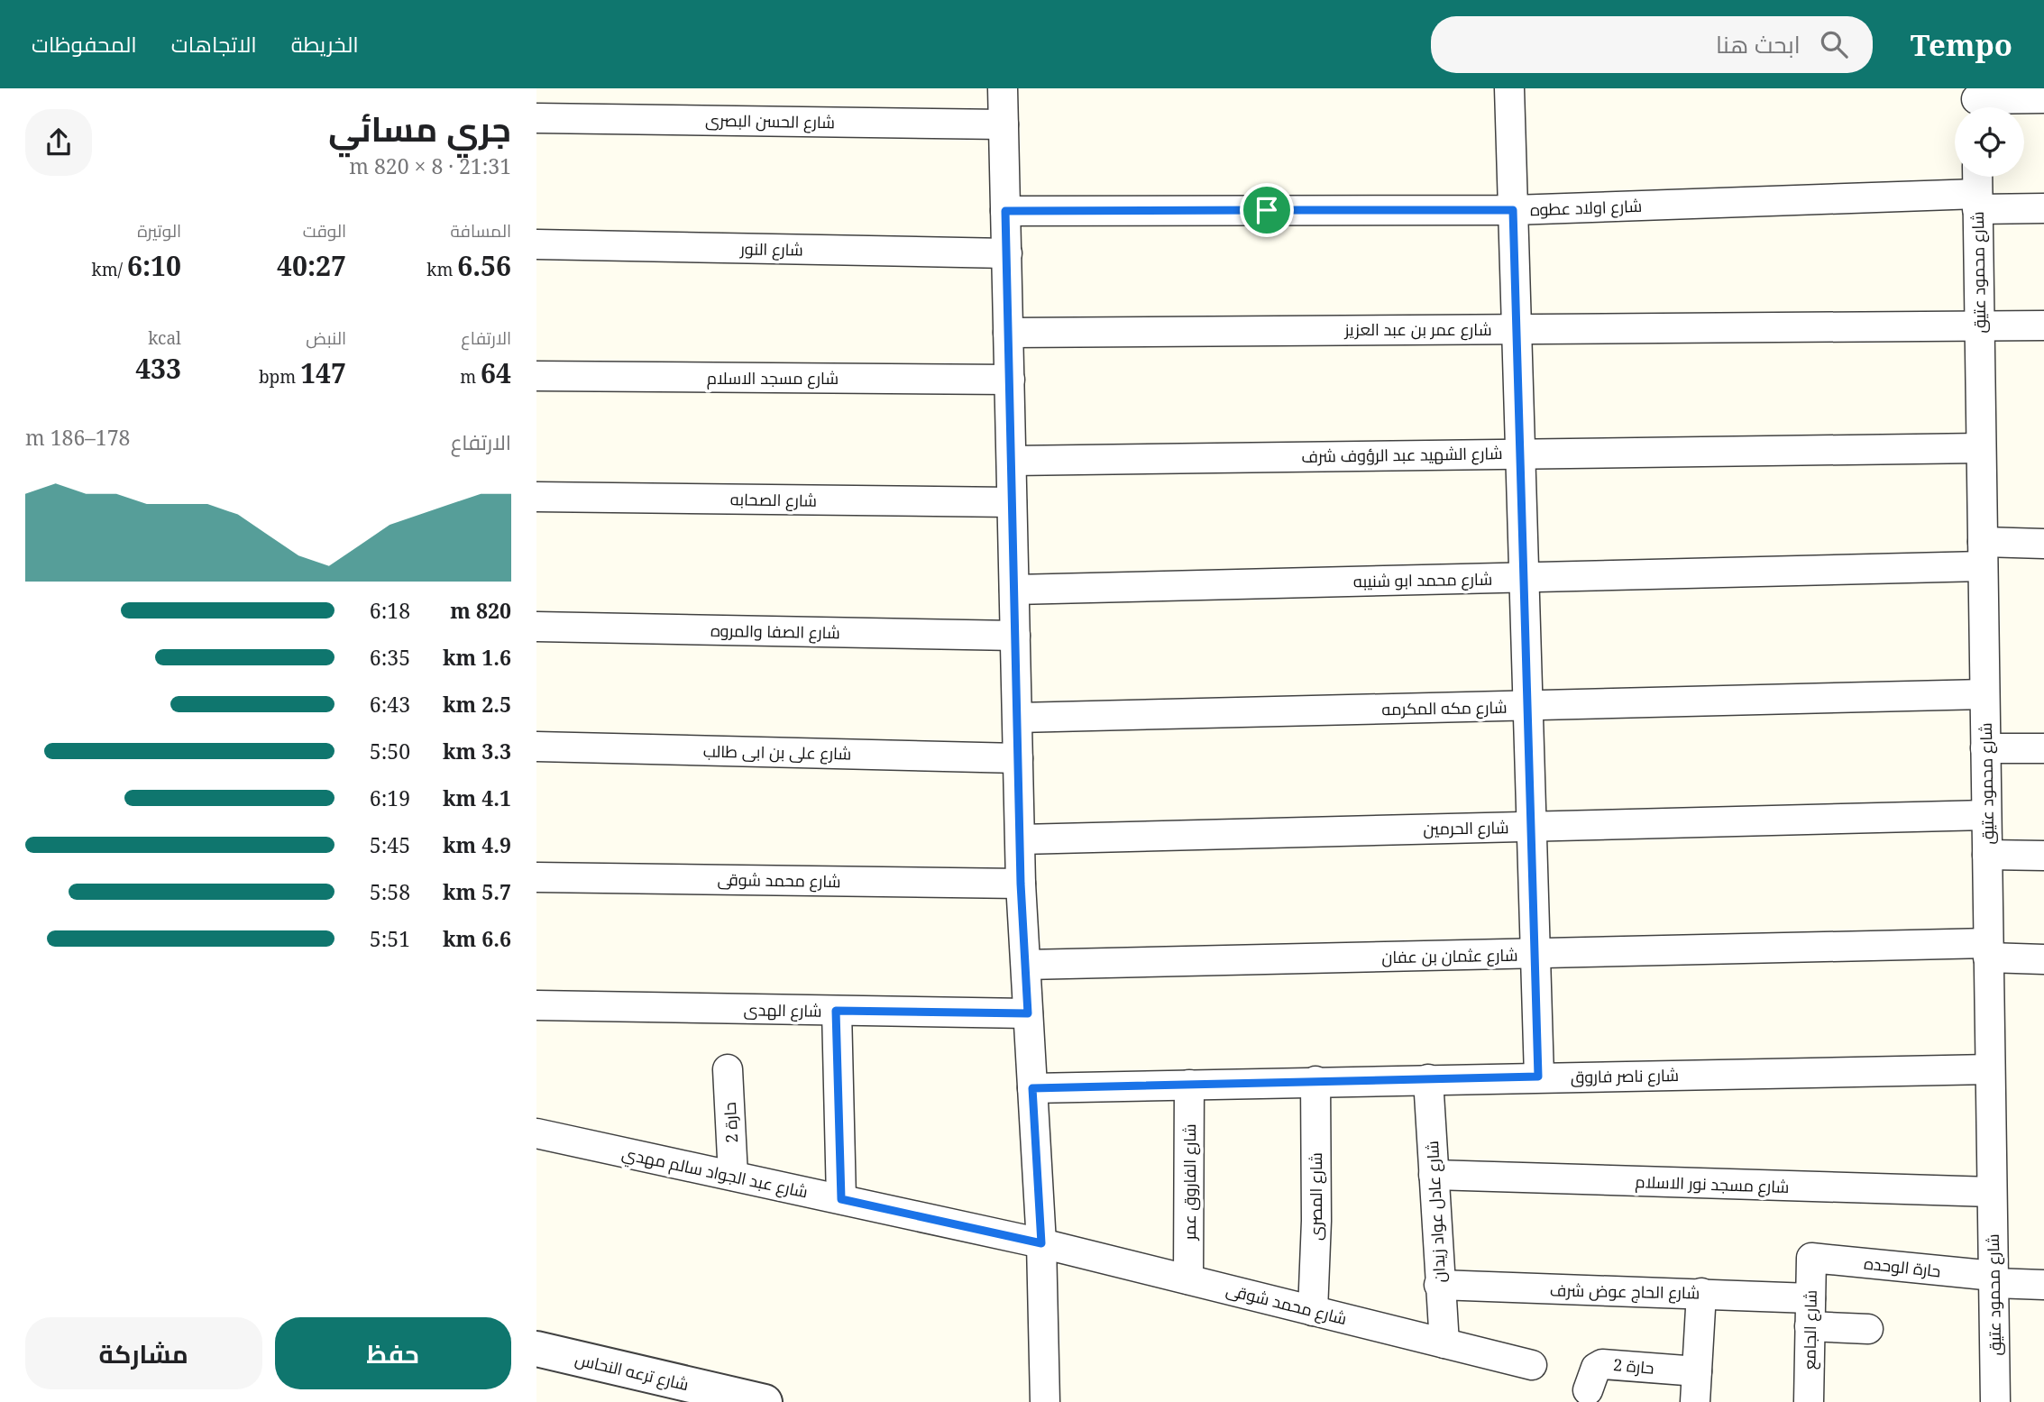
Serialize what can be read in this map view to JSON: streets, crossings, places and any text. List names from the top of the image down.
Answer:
{
  "streets": {
    "street": [
      "شارع الحسن البصرى",
      "شارع اولاد عطوه",
      "شارع النور",
      "شارع محمود عتيق",
      "شارع عمر بن عبد العزيز",
      "شارع مسجد الاسلام",
      "شارع الشهيد عبد الرؤوف شرف",
      "شارع الصحابه",
      "شارع محمد ابو شنيبه",
      "شارع الصفا والمروه",
      "شارع مكه المكرمه",
      "شارع على بن ابى طالب",
      "شارع الحرمين",
      "شارع محمد شوقى",
      "شارع عثمان بن عفان",
      "شارع الهدى",
      "شارع ناصر فاروق",
      "حارة 2",
      "شارع عبد الجواد سالم مهدي",
      "شارع الفاروق عمر",
      "شارع مسجد نور الاسلام",
      "شارع المصرى",
      "شارع عادل عواد زيدان",
      "حارة الوحده",
      "شارع الحاج عوض شرف",
      "شارع الجامع",
      "شارع ترعه النحاس"
    ]
  },
  "crossings": [
    ["شارع اولاد عطوه", "شارع محمود عتيق"],
    ["شارع محمود عتيق", "شارع عمر بن عبد العزيز"],
    ["شارع محمود عتيق", "شارع الشهيد عبد الرؤوف شرف"],
    ["شارع محمود عتيق", "شارع محمد ابو شنيبه"],
    ["شارع محمود عتيق", "شارع مكه المكرمه"],
    ["شارع محمود عتيق", "شارع الحرمين"],
    ["شارع محمود عتيق", "شارع عثمان بن عفان"],
    ["شارع محمود عتيق", "شارع ناصر فاروق"],
    ["شارع محمود عتيق", "شارع مسجد نور الاسلام"],
    ["شارع محمود عتيق", "حارة الوحده"],
    ["شارع محمد شوقى", "شارع عبد الجواد سالم مهدي"],
    ["شارع محمد شوقى", "شارع الفاروق عمر"],
    ["شارع محمد شوقى", "شارع المصرى"],
    ["شارع محمد شوقى", "شارع عادل عواد زيدان"],
    ["شارع ناصر فاروق", "شارع الفاروق عمر"],
    ["شارع ناصر فاروق", "شارع المصرى"],
    ["شارع ناصر فاروق", "شارع عادل عواد زيدان"],
    ["حارة 2", "شارع عبد الجواد سالم مهدي"],
    ["شارع مسجد نور الاسلام", "شارع عادل عواد زيدان"],
    ["شارع عادل عواد زيدان", "شارع الحاج عوض شرف"],
    ["حارة الوحده", "شارع الجامع"],
    ["شارع الحاج عوض شرف", "شارع الجامع"]
  ],
  "page": {
    "header": "Tempo",
    "search": "ابحث هنا",
    "nav": ["الخريطة", "الاتجاهات", "المحفوظات"],
    "heading": ["جري مسائي", "21:31 · 8 × 820 m"],
    "stats": [
      ["المسافة", "6.56 km"],
      ["الوقت", "40:27"],
      ["الوتيرة", "6:10 /km"],
      ["الارتفاع", "64 m"],
      ["النبض", "147 bpm"],
      ["kcal", "433"]
    ],
    "chart": ["الارتفاع", "178–186 m"],
    "list": [
      {
        "name": "820 m",
        "note": "6:18"
      },
      {
        "name": "1.6 km",
        "note": "6:35"
      },
      {
        "name": "2.5 km",
        "note": "6:43"
      },
      {
        "name": "3.3 km",
        "note": "5:50"
      },
      {
        "name": "4.1 km",
        "note": "6:19"
      },
      {
        "name": "4.9 km",
        "note": "5:45"
      },
      {
        "name": "5.7 km",
        "note": "5:58"
      },
      {
        "name": "6.6 km",
        "note": "5:51"
      }
    ],
    "buttons": ["حفظ", "مشاركة"]
  }
}
